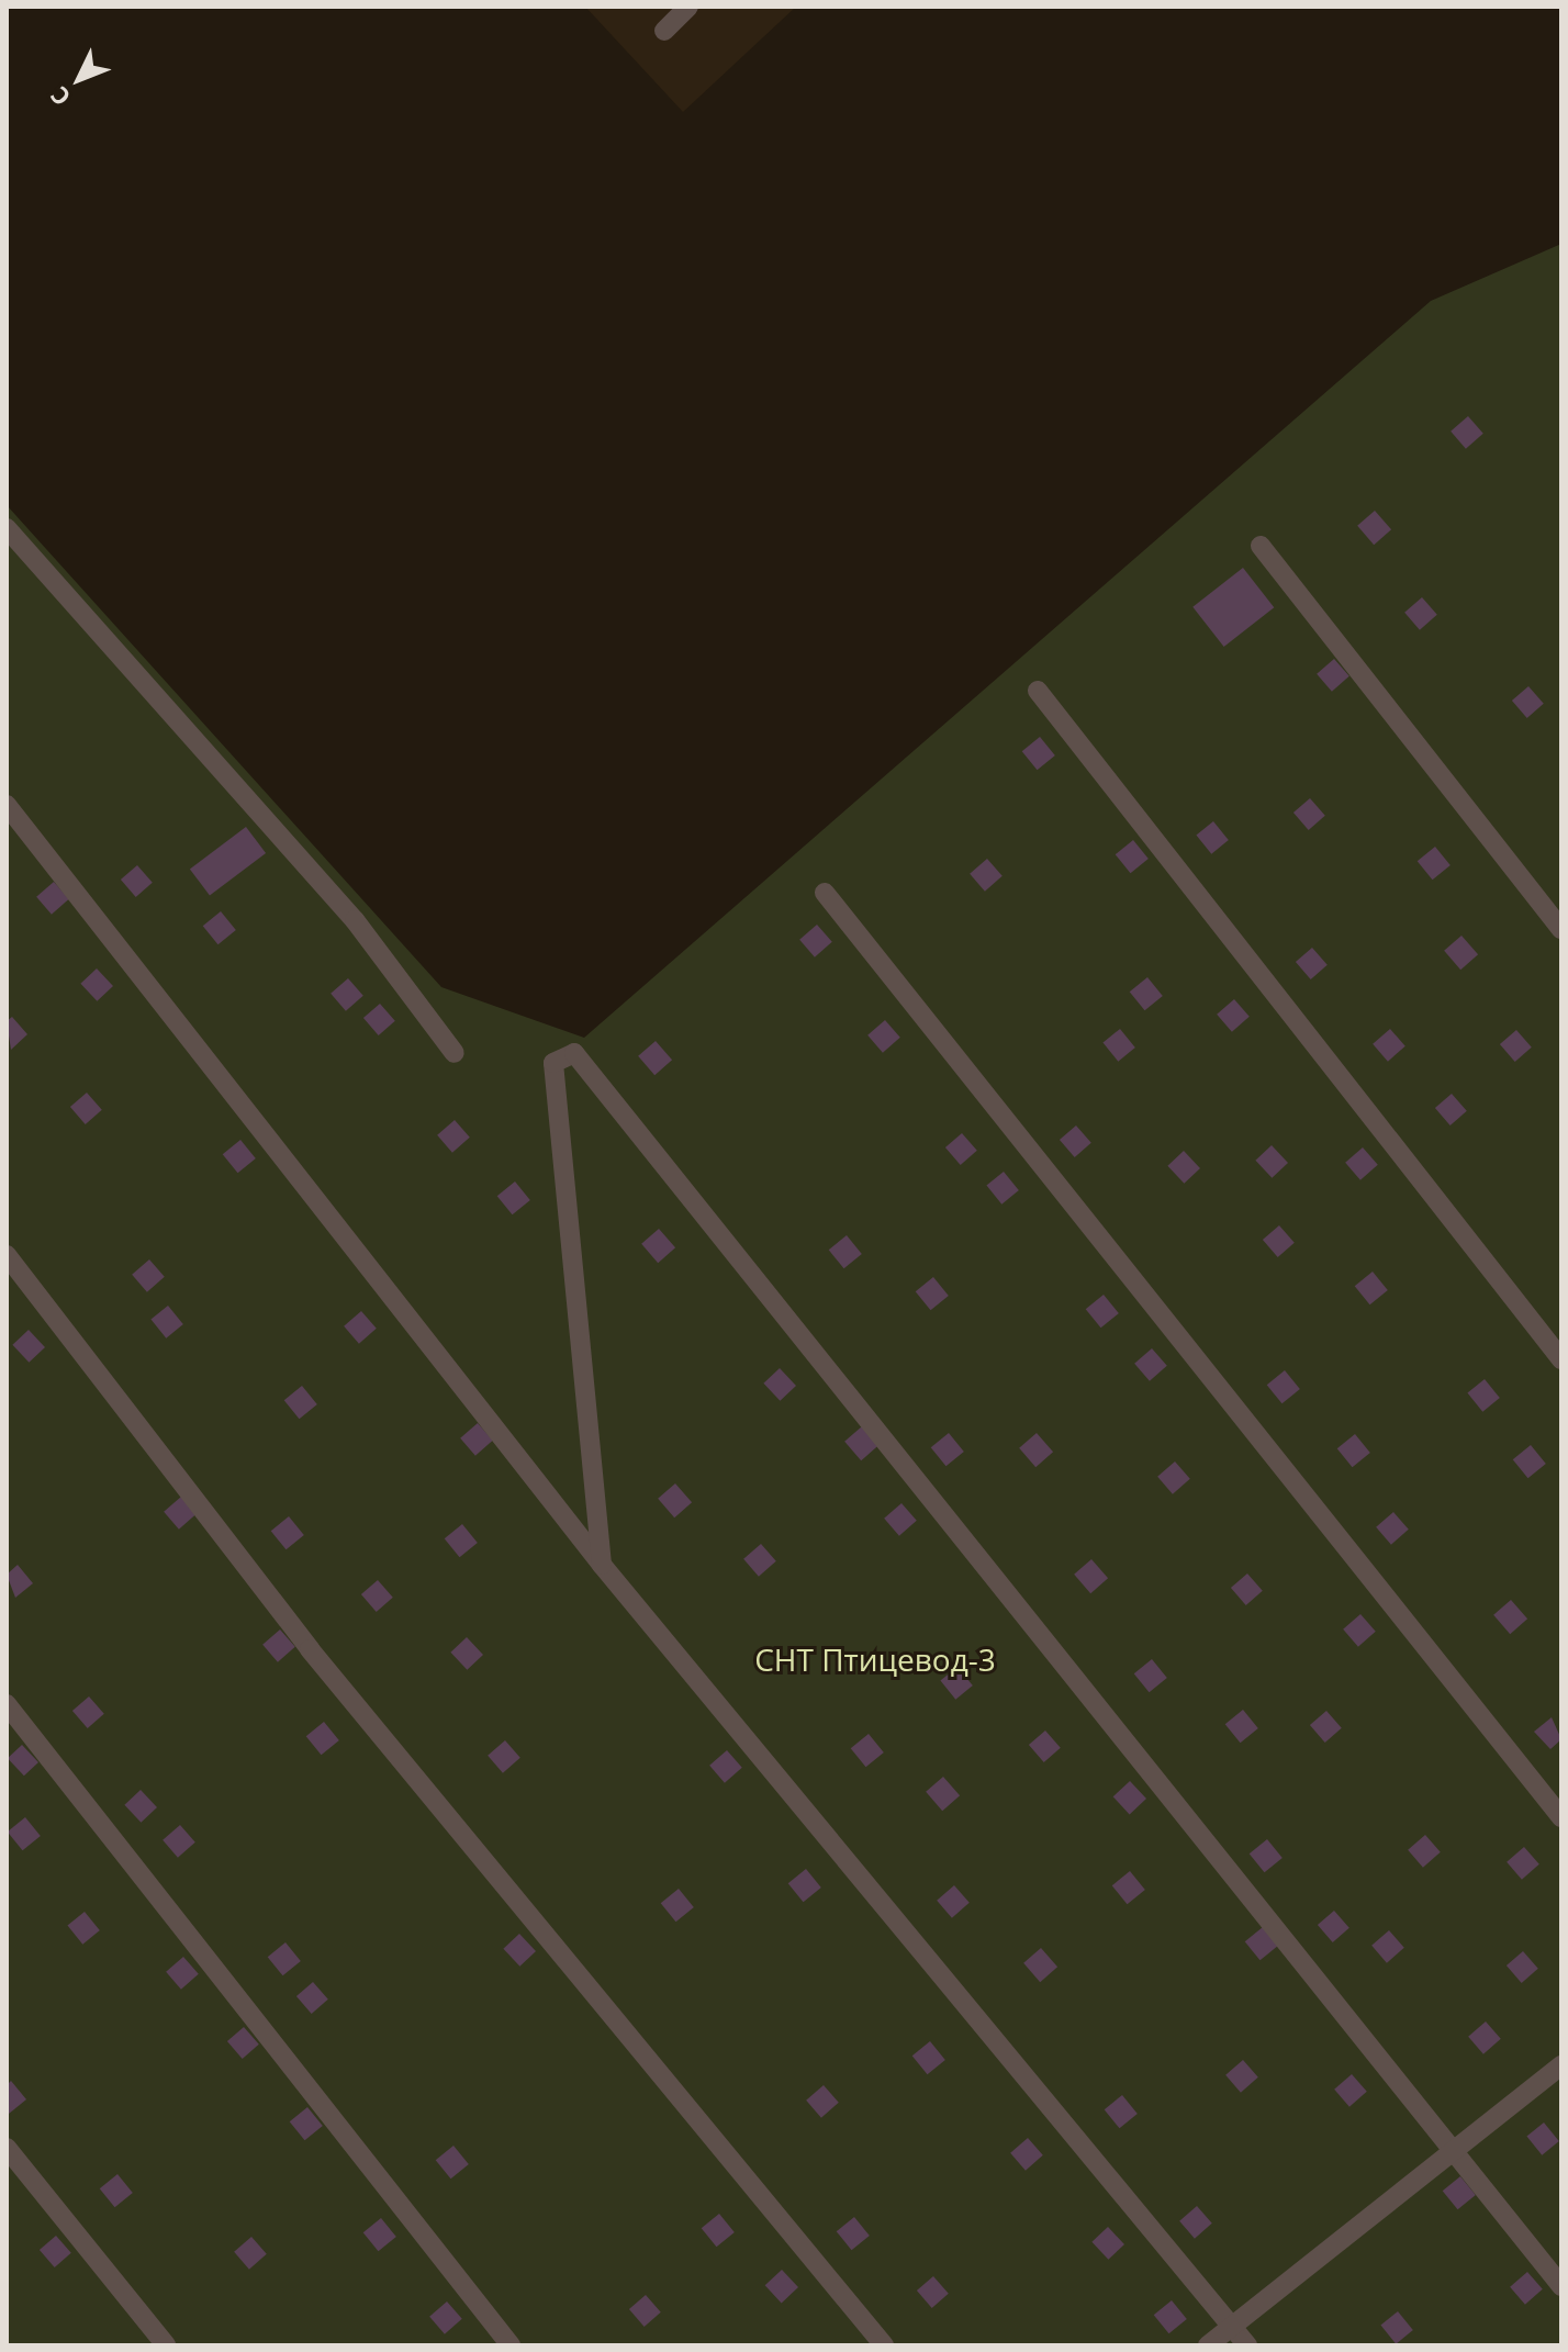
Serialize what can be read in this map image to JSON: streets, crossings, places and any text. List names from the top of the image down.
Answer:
{
  "parks": ["СНТ Птицевод-3"],
  "north": "bottom left"
}
